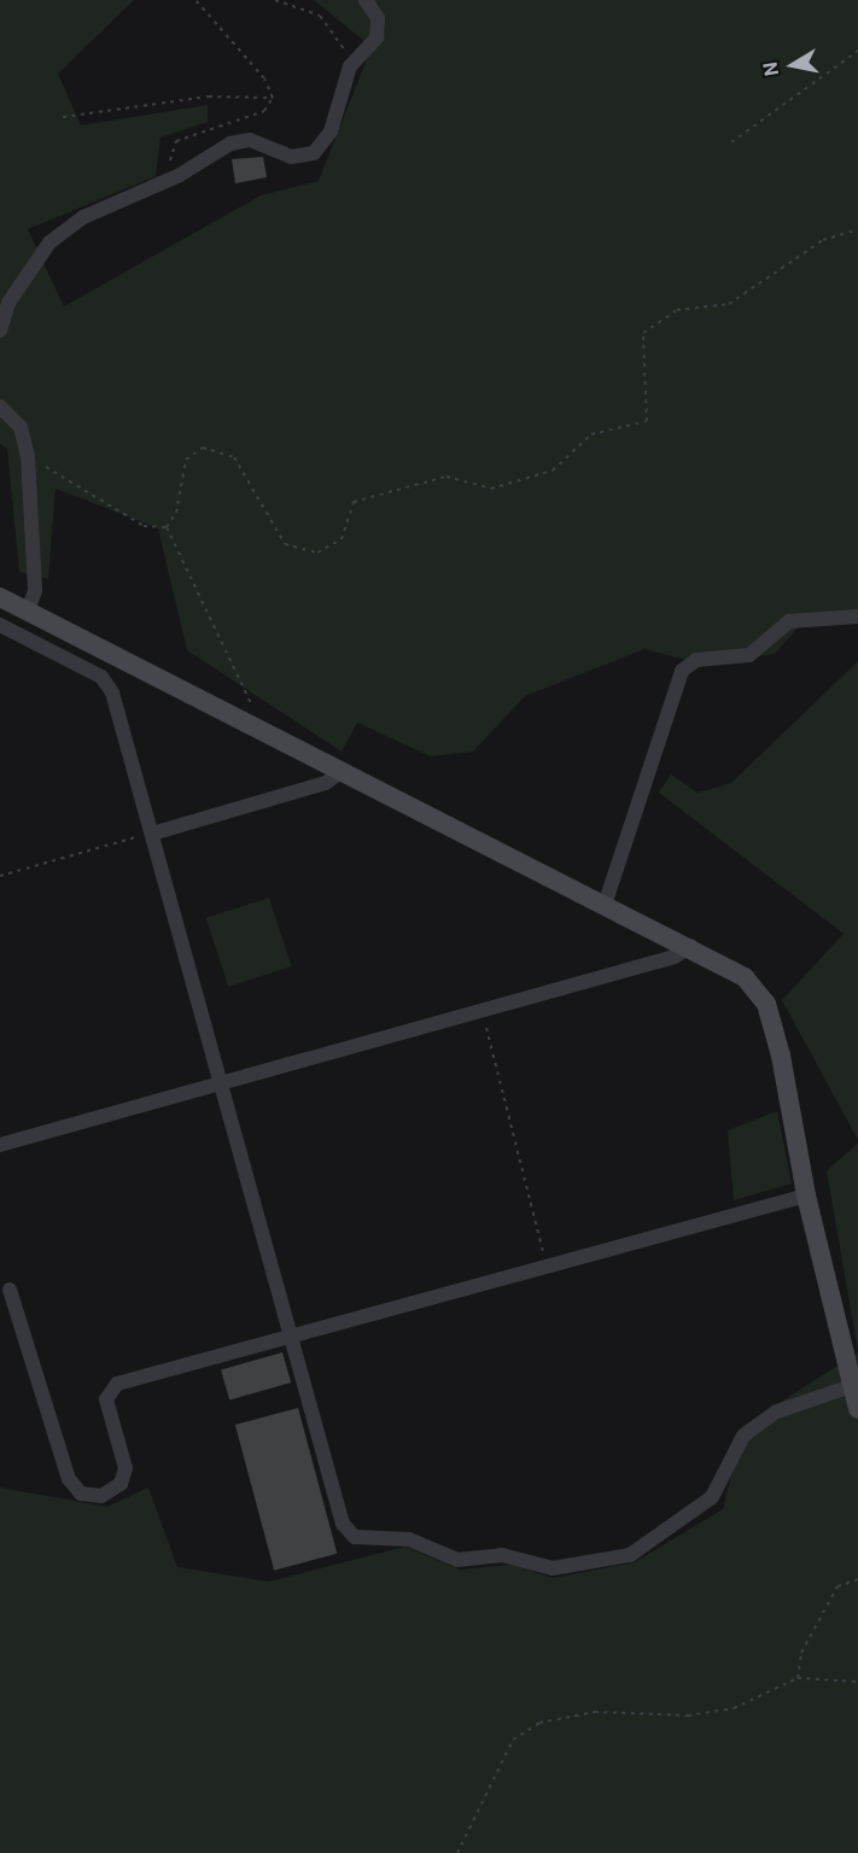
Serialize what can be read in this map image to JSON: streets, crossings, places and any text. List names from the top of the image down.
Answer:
{
  "north": "left"
}
